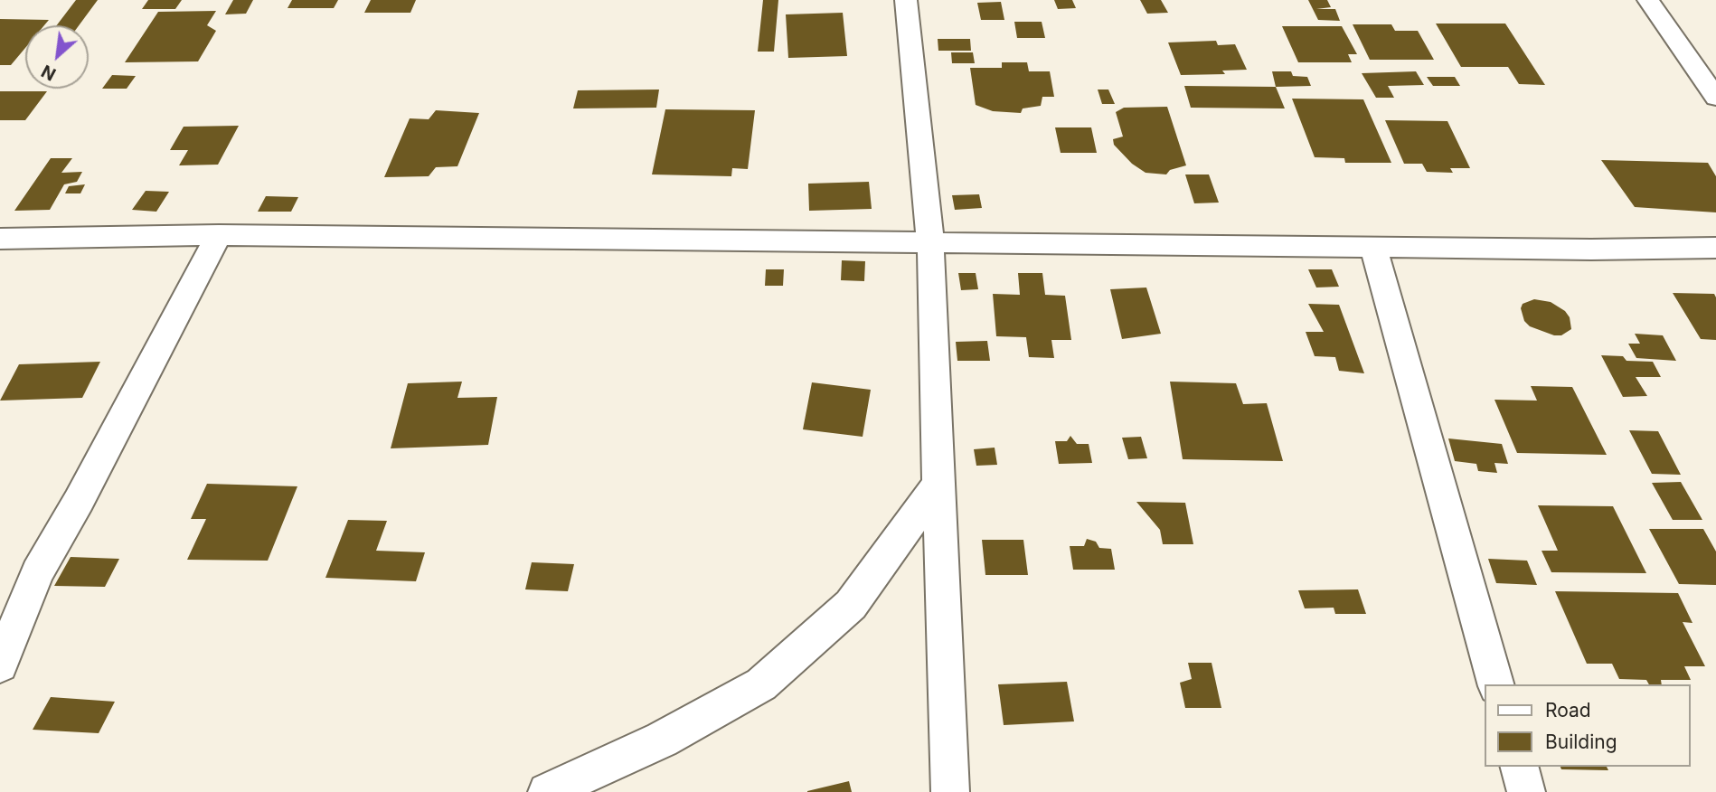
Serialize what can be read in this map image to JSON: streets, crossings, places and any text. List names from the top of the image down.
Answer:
{
  "legend": ["Road", "Building"],
  "north": "bottom left"
}
